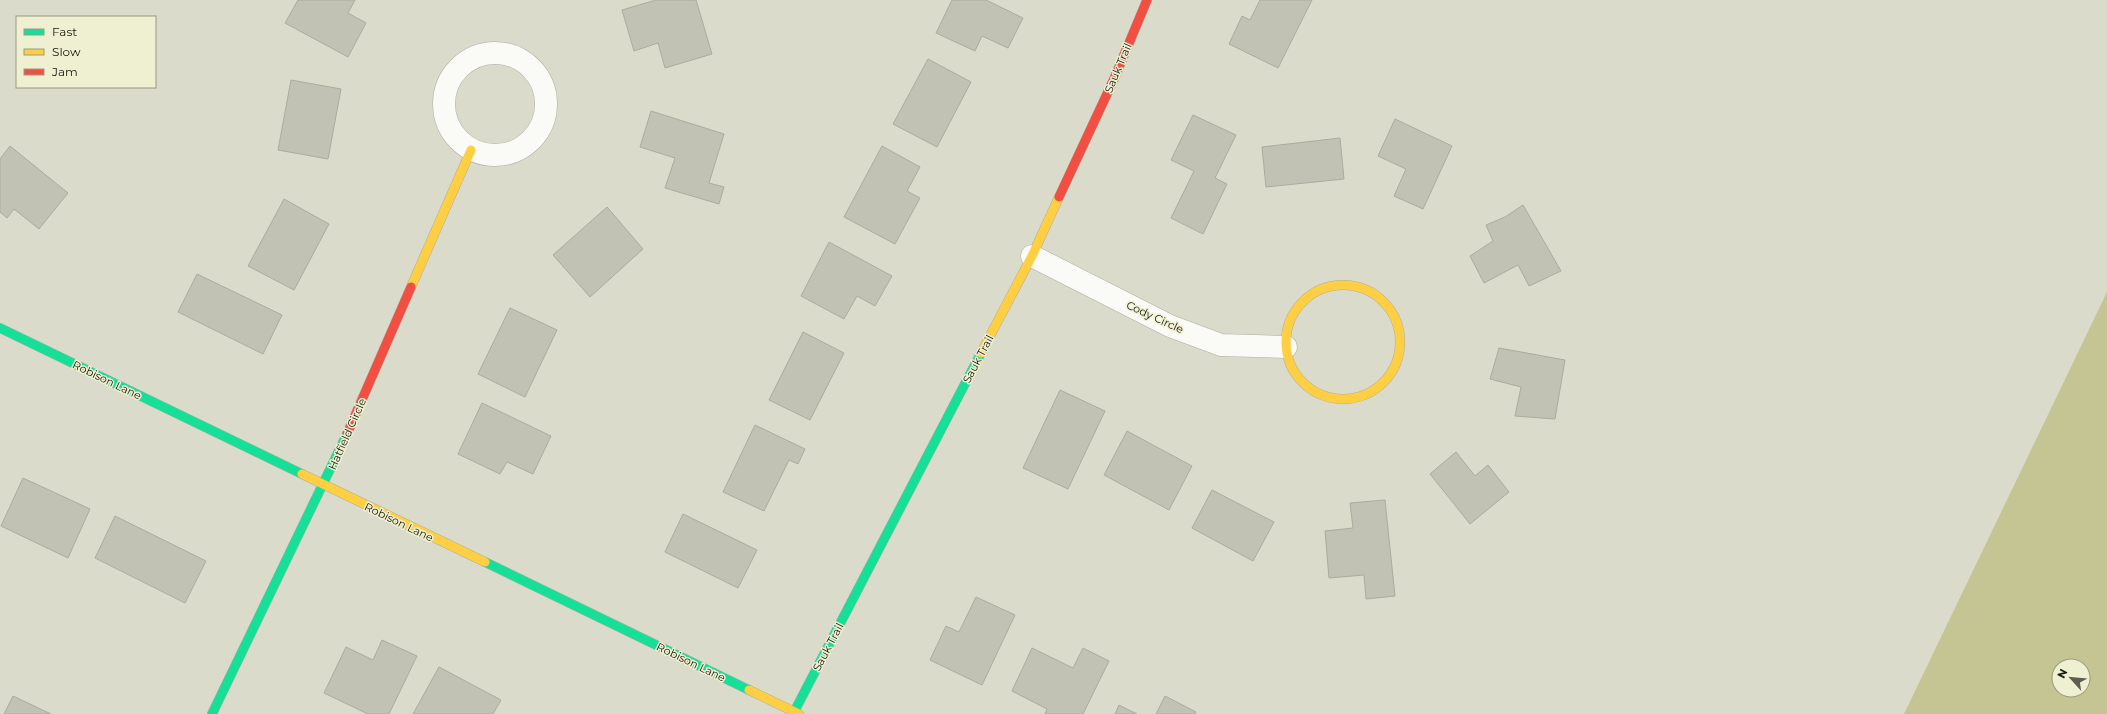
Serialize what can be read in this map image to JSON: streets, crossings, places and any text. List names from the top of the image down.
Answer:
{
  "streets": {
    "street": [
      "Sauk Trail",
      "Cody Circle",
      "Robison Lane",
      "Hatfield Circle"
    ]
  },
  "crossings": [
    ["Sauk Trail", "Cody Circle"],
    ["Sauk Trail", "Robison Lane"],
    ["Robison Lane", "Hatfield Circle"]
  ],
  "legend": ["Fast", "Slow", "Jam"],
  "north": "top left"
}
